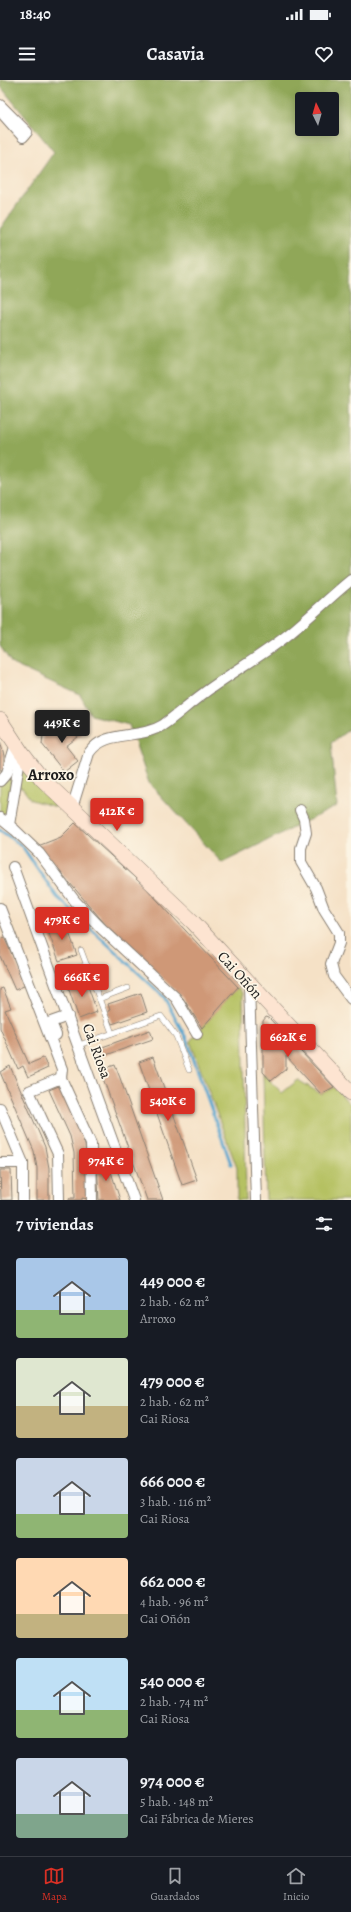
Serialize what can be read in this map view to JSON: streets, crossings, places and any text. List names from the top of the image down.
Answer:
{
  "streets": {
    "street": ["Cai Oñón", "Cai Riosa"]
  },
  "districts": ["Arroxo"],
  "north": "top",
  "page": {
    "status": "18:40",
    "header": "Casavia",
    "price": [
      "449K €",
      "412K €",
      "479K €",
      "666K €",
      "662K €",
      "540K €",
      "974K €"
    ],
    "heading": "7 viviendas",
    "list": [
      {
        "name": "449 000 €",
        "note": "2 hab. · 62 m² · Arroxo"
      },
      {
        "name": "479 000 €",
        "note": "2 hab. · 62 m² · Cai Riosa"
      },
      {
        "name": "666 000 €",
        "note": "3 hab. · 116 m² · Cai Riosa"
      },
      {
        "name": "662 000 €",
        "note": "4 hab. · 96 m² · Cai Oñón"
      },
      {
        "name": "540 000 €",
        "note": "2 hab. · 74 m² · Cai Riosa"
      },
      {
        "name": "974 000 €",
        "note": "5 hab. · 148 m² · Cai Fábrica de Mieres"
      }
    ],
    "tabs": ["Mapa", "Guardados", "Inicio"]
  }
}
